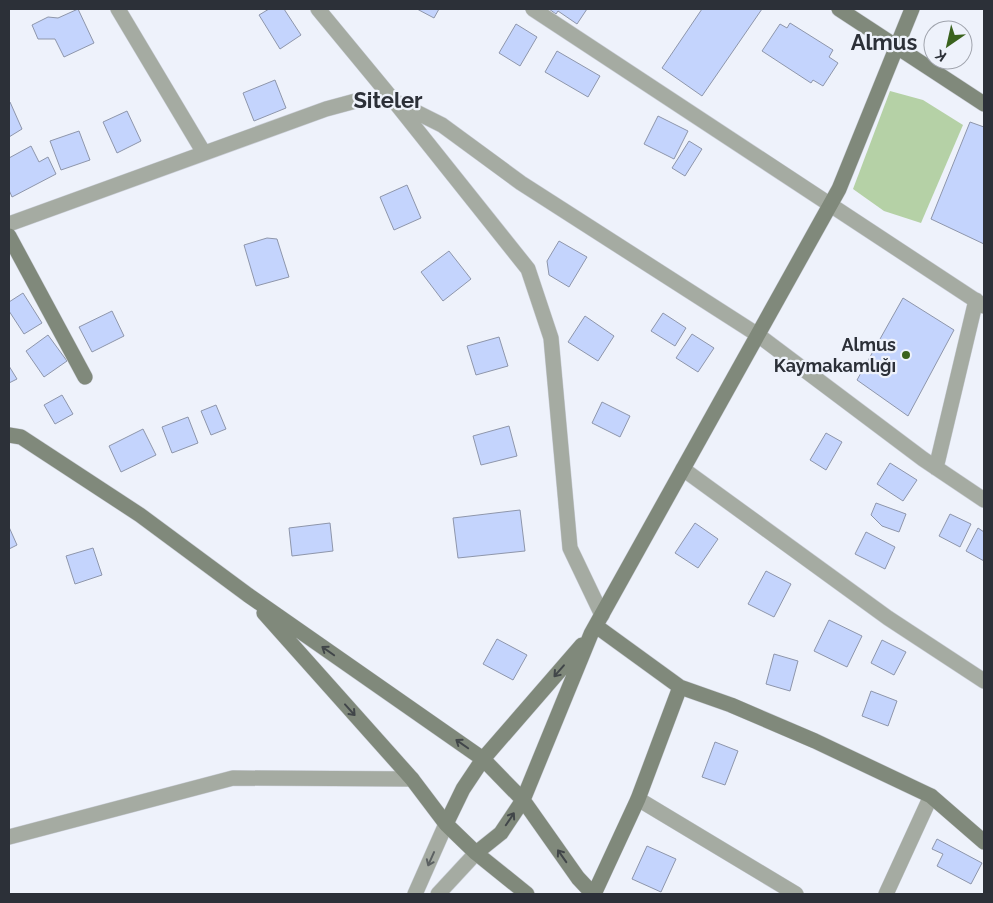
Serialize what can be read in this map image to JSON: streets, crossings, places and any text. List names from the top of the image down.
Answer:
{
  "districts": ["Almus", "Siteler"],
  "places": ["Almus Kaymakamlığı"],
  "north": "bottom left"
}
